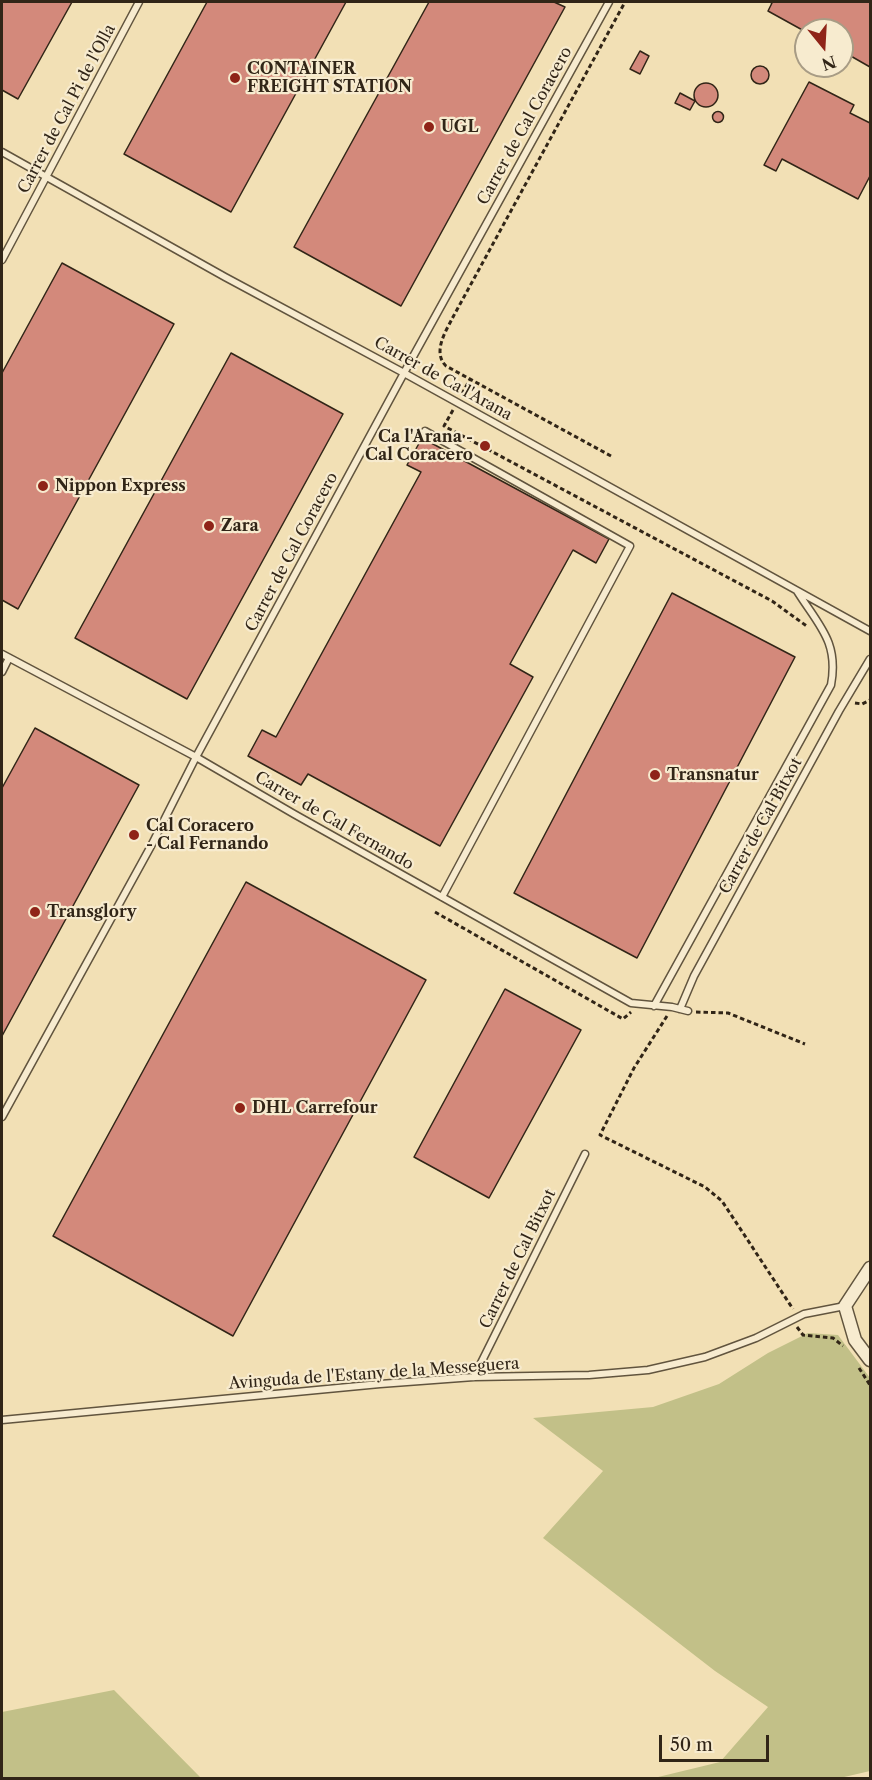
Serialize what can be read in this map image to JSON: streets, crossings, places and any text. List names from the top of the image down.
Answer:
{
  "streets": {
    "lane": [
      "Carrer de Cal Pi de l'Olla",
      "Carrer de Cal Coracero",
      "Carrer de Ca l'Arana",
      "Carrer de Cal Fernando",
      "Carrer de Cal Bitxot",
      "Avinguda de l'Estany de la Messeguera"
    ]
  },
  "crossings": [
    ["Carrer de Cal Pi de l'Olla", "Carrer de Ca l'Arana"],
    ["Carrer de Cal Coracero", "Carrer de Ca l'Arana"],
    ["Carrer de Cal Coracero", "Carrer de Cal Fernando"],
    ["Carrer de Cal Fernando", "Carrer de Cal Bitxot"],
    ["Carrer de Cal Bitxot", "Avinguda de l'Estany de la Messeguera"]
  ],
  "places": [
    "CONTAINER FREIGHT STATION",
    "UGL",
    "Ca l'Arana - Cal Coracero",
    "Nippon Express",
    "Zara",
    "Transnatur",
    "Cal Coracero - Cal Fernando",
    "Transglory",
    "DHL Carrefour"
  ],
  "scale_bar": "50 m",
  "north": "bottom"
}
